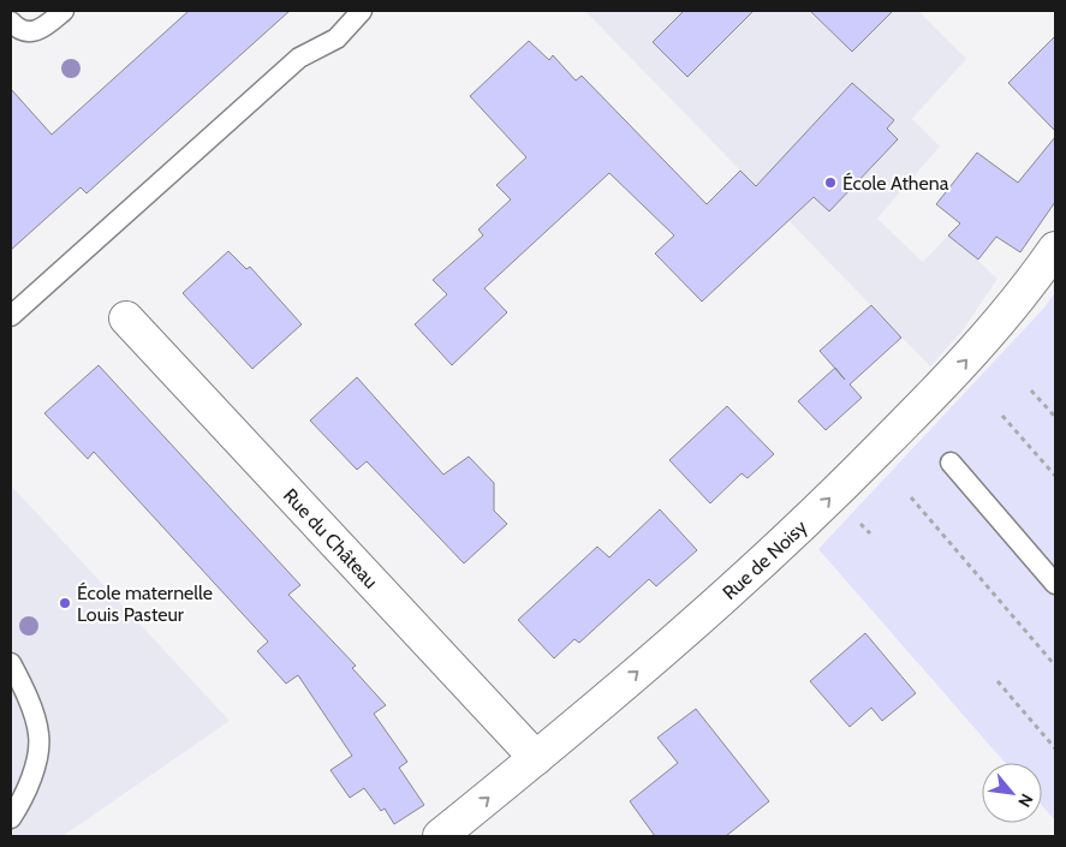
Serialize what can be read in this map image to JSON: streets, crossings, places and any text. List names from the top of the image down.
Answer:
{
  "streets": {
    "street": ["Rue du Château", "Rue de Noisy"]
  },
  "crossings": [
    ["Rue du Château", "Rue de Noisy"]
  ],
  "one_way": ["Rue de Noisy"],
  "places": ["École Athena", "École maternelle Louis Pasteur"],
  "north": "bottom right"
}
